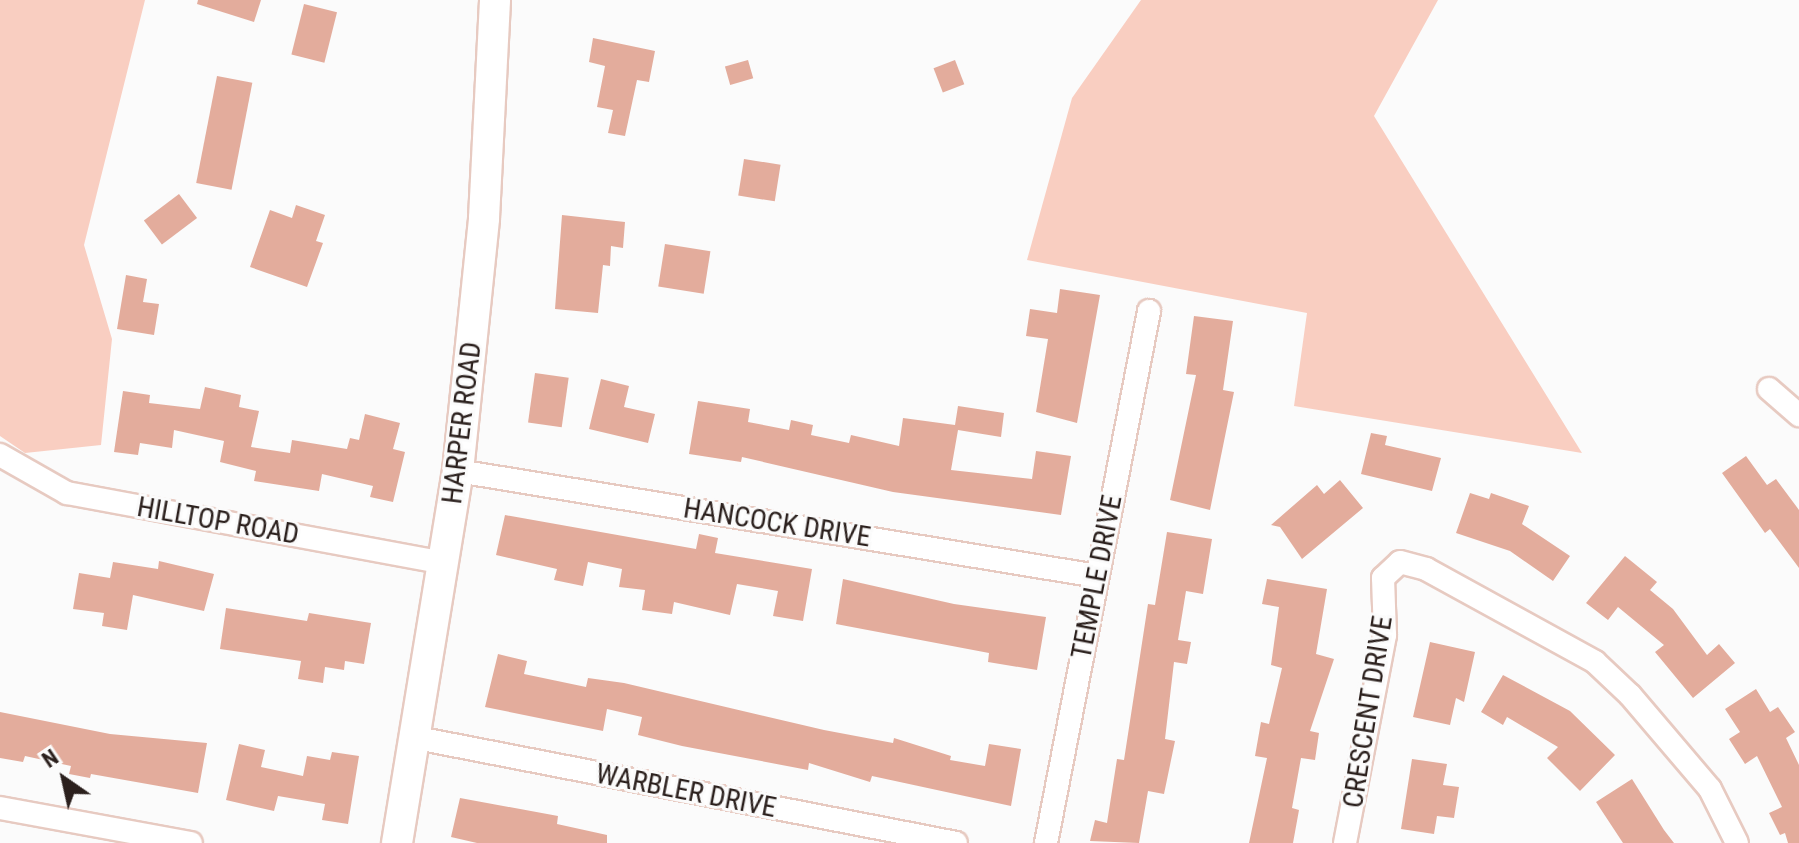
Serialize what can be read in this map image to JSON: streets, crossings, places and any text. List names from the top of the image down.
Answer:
{
  "streets": {
    "main road": ["HARPER ROAD"],
    "street": [
      "HILLTOP ROAD",
      "HANCOCK DRIVE",
      "TEMPLE DRIVE",
      "CRESCENT DRIVE",
      "WARBLER DRIVE"
    ]
  },
  "crossings": [
    ["HARPER ROAD", "HILLTOP ROAD"],
    ["HARPER ROAD", "HANCOCK DRIVE"],
    ["HARPER ROAD", "WARBLER DRIVE"],
    ["HANCOCK DRIVE", "TEMPLE DRIVE"]
  ],
  "north": "top left"
}
